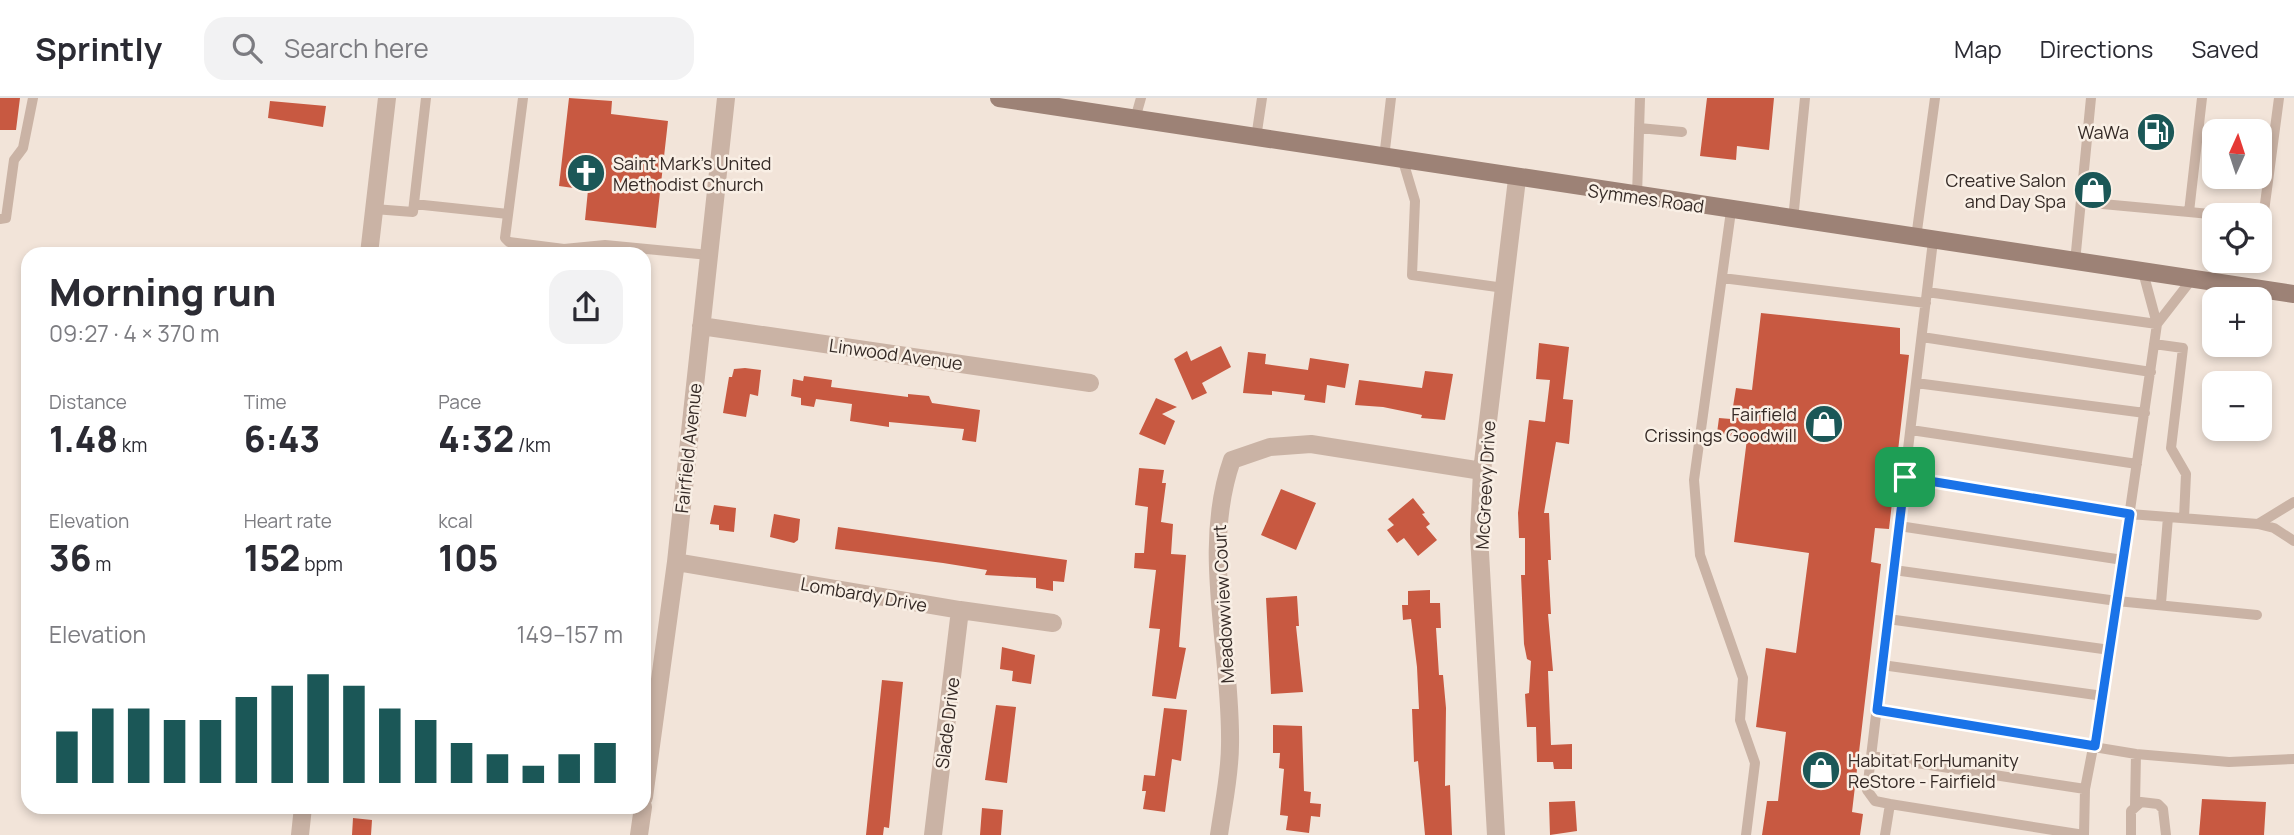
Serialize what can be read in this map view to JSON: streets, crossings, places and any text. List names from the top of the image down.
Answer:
{
  "streets": {
    "main road": ["Symmes Road"],
    "street": [
      "Linwood Avenue",
      "Fairfield Avenue",
      "McGreevy Drive",
      "Lombardy Drive",
      "Meadowview Court",
      "Slade Drive"
    ]
  },
  "crossings": [
    ["Symmes Road", "McGreevy Drive"],
    ["Linwood Avenue", "Fairfield Avenue"],
    ["Fairfield Avenue", "Lombardy Drive"],
    ["McGreevy Drive", "Meadowview Court"],
    ["Lombardy Drive", "Slade Drive"]
  ],
  "places": {
    "fuel station": ["WaWa"],
    "church": ["Saint Mark’s United Methodist Church"],
    "shop": ["Creative Salon and Day Spa", "Fairfield Crissings Goodwill", "Habitat ForHumanity ReStore - Fairfield"]
  },
  "north": "top",
  "page": {
    "header": "Sprintly",
    "search": "Search here",
    "nav": ["Map", "Directions", "Saved"],
    "map_buttons": ["+", "−"],
    "heading": ["Morning run", "09:27 · 4 × 370 m"],
    "stats": [
      ["Distance", "1.48 km"],
      ["Time", "6:43"],
      ["Pace", "4:32 /km"],
      ["Elevation", "36 m"],
      ["Heart rate", "152 bpm"],
      ["kcal", "105"]
    ],
    "chart": ["Elevation", "149–157 m"]
  }
}
